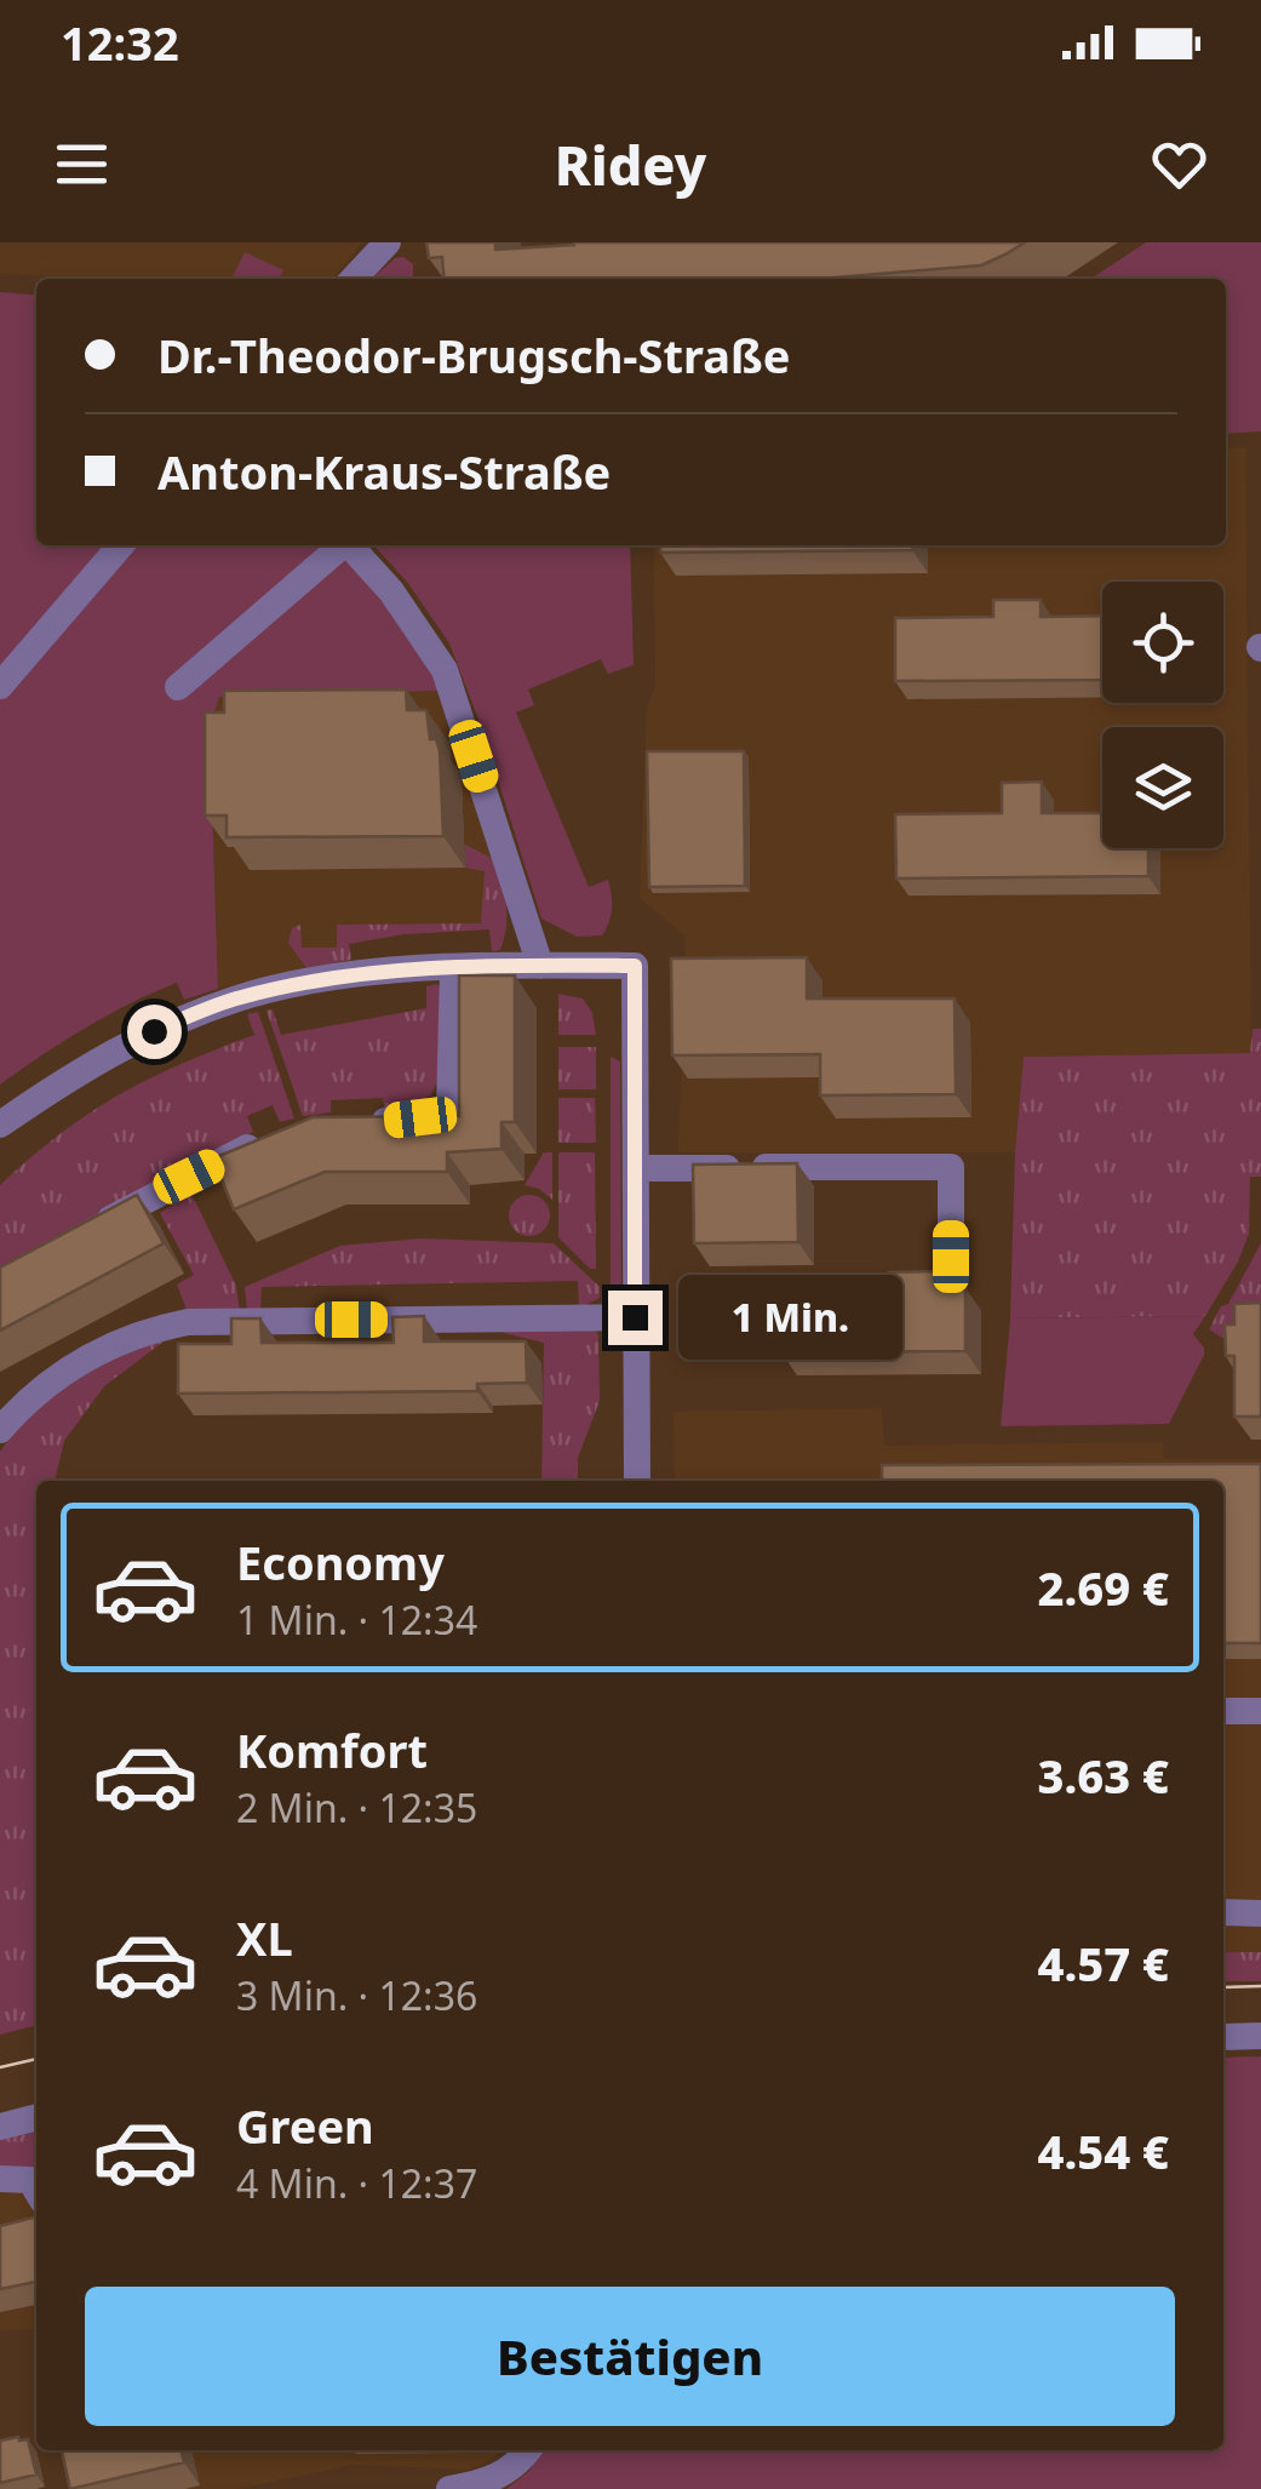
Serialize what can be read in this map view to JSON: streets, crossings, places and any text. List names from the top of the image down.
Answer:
{
  "page": {
    "status": "12:32",
    "header": "Ridey",
    "banner": ["Dr.-Theodor-Brugsch-Straße", "Anton-Kraus-Straße"],
    "bubble": "1 Min.",
    "list": [
      {
        "name": "Economy",
        "note": "1 Min. · 12:34",
        "value": "2.69 €"
      },
      {
        "name": "Komfort",
        "note": "2 Min. · 12:35",
        "value": "3.63 €"
      },
      {
        "name": "XL",
        "note": "3 Min. · 12:36",
        "value": "4.57 €"
      },
      {
        "name": "Green",
        "note": "4 Min. · 12:37",
        "value": "4.54 €"
      }
    ],
    "buttons": "Bestätigen"
  }
}
